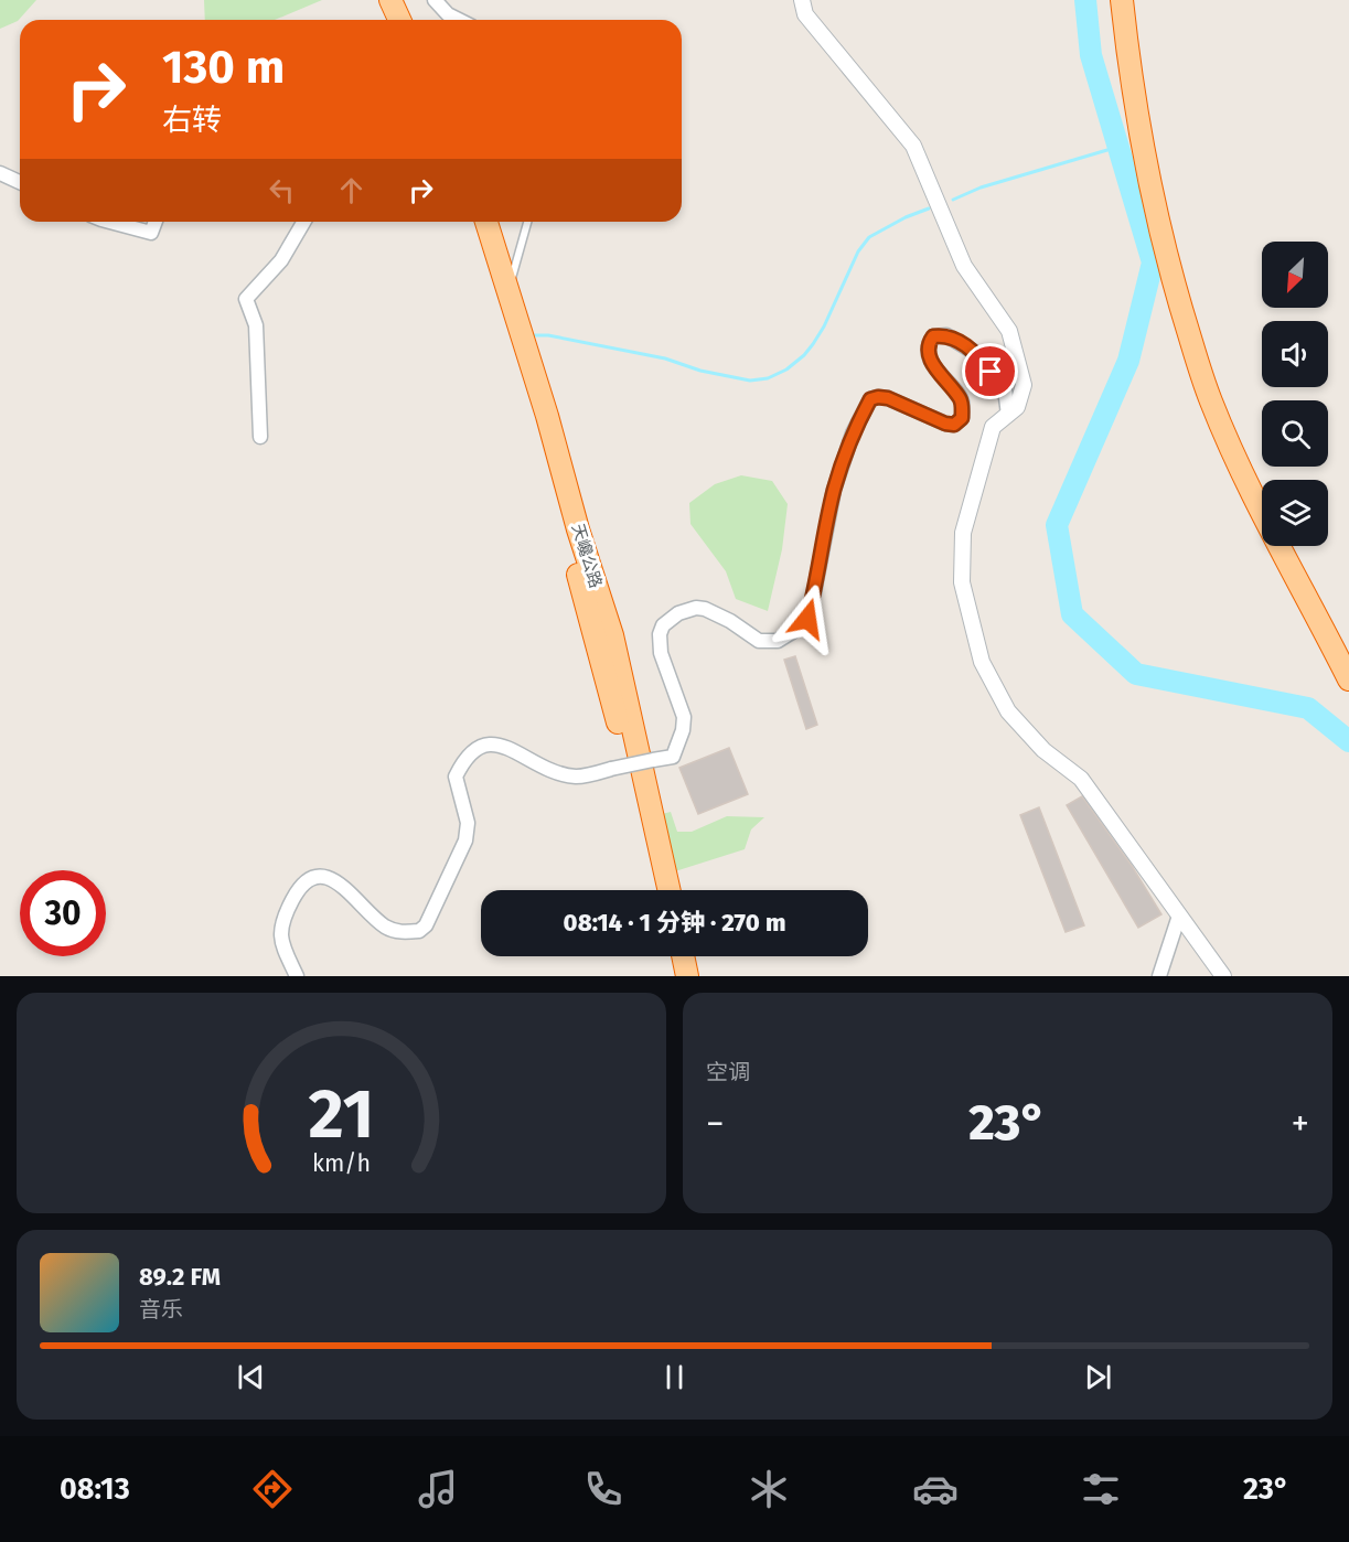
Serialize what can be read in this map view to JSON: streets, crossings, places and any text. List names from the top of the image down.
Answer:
{
  "streets": {
    "highway": ["天巉公路"]
  },
  "north": "bottom left",
  "page": {
    "turn": ["130 m", "右转"],
    "limit": "30",
    "trip": "08:14 · 1 分钟 · 270 m",
    "tile": "空调",
    "heat": ["−", "23°", "+"],
    "song": ["89.2 FM", "音乐"],
    "tabs": ["08:13", "23°"],
    "gauge": ["21", "km/h"]
  }
}
